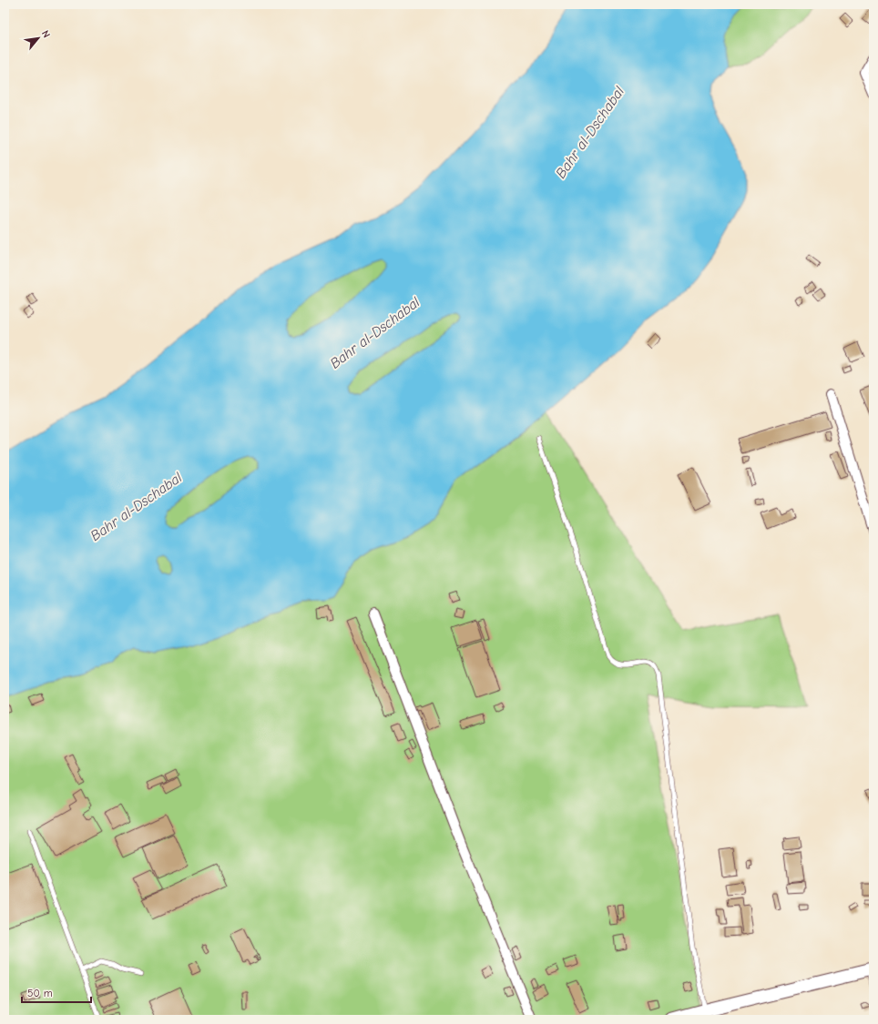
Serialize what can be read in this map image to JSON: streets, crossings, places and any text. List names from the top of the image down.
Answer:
{
  "water": ["Bahr al-Dschabal"],
  "scale_bar": "50 m",
  "north": "top right"
}
